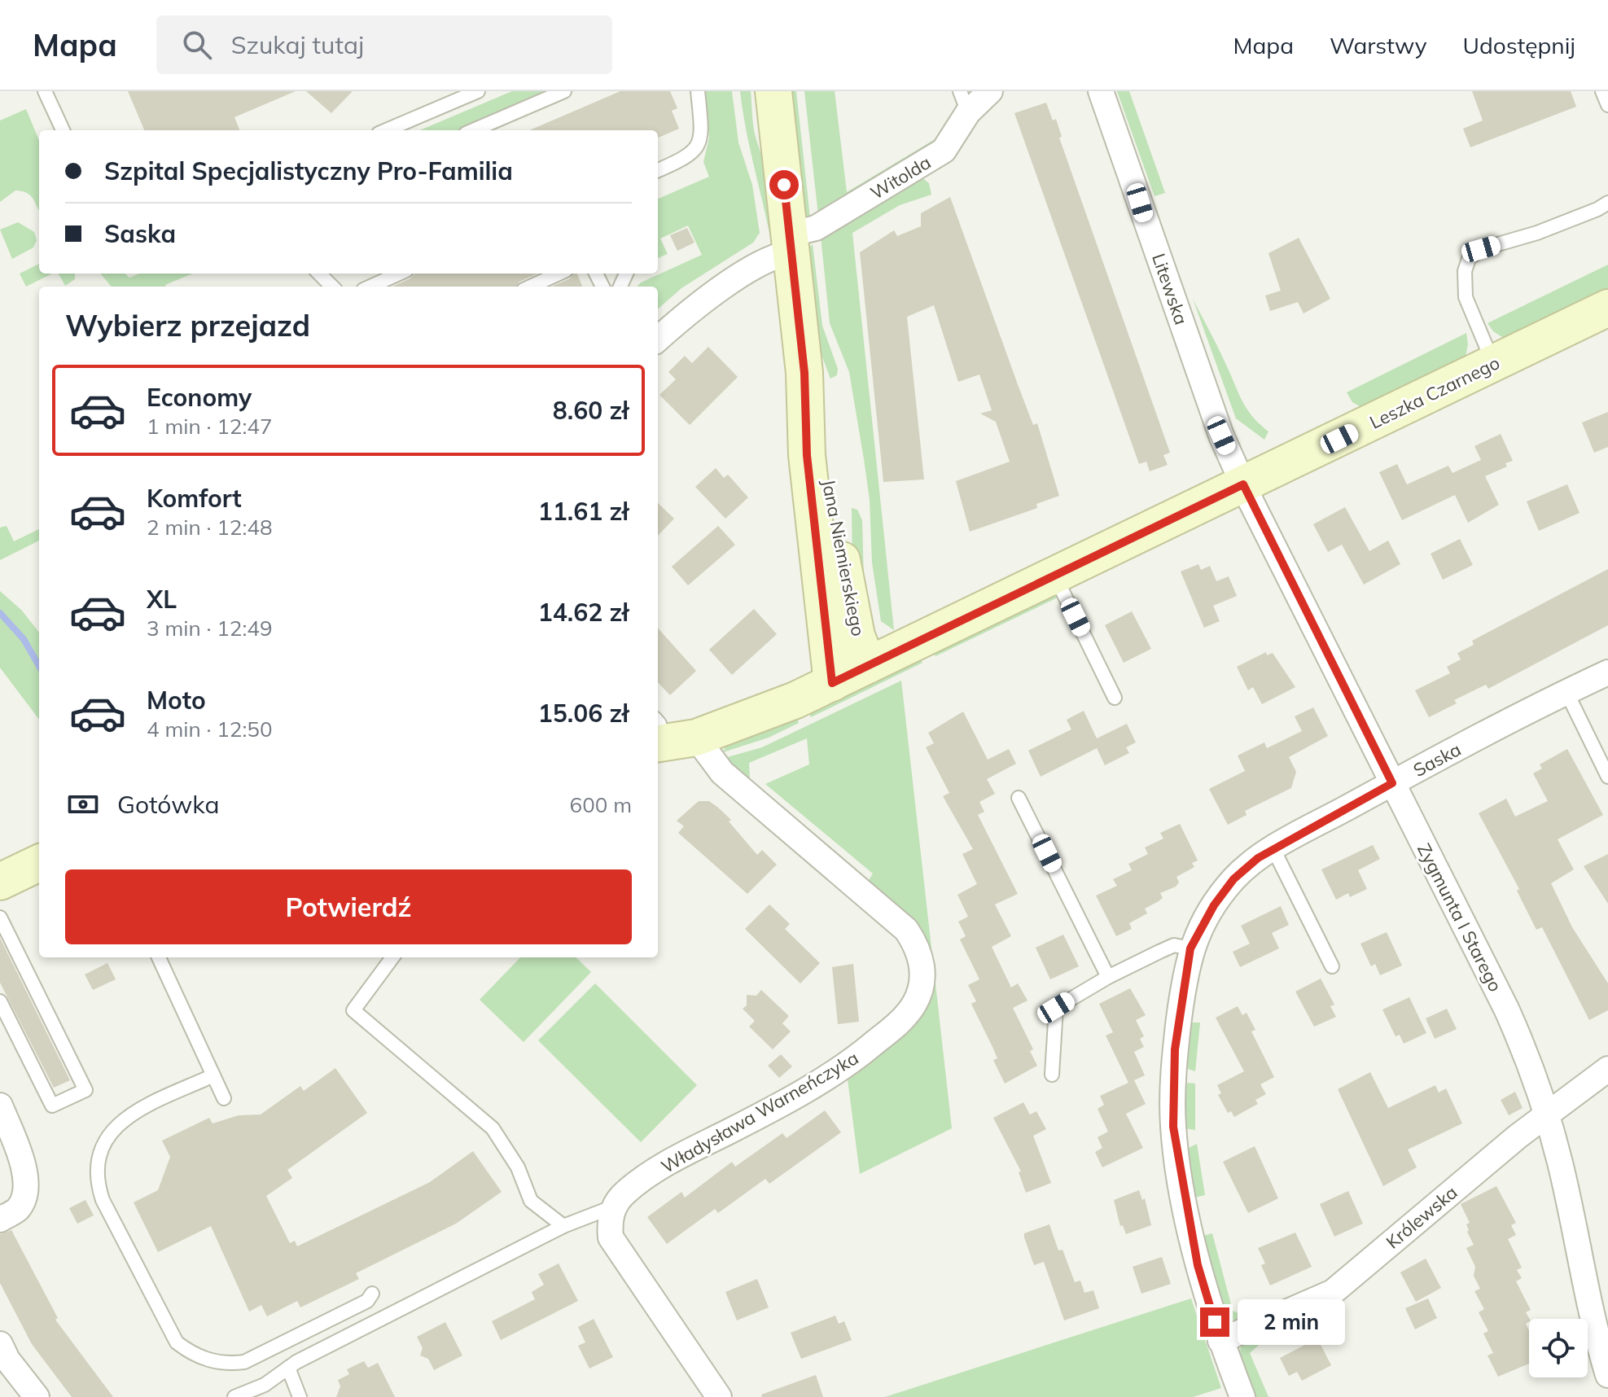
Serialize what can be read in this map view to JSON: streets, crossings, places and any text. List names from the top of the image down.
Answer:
{
  "streets": {
    "street": [
      "Witolda",
      "Litewska",
      "Leszka Czarnego",
      "Jana Niemierskiego",
      "Saska",
      "Zygmunta I Starego",
      "Władysława Warneńczyka",
      "Królewska"
    ]
  },
  "crossings": [
    ["Witolda", "Jana Niemierskiego"],
    ["Litewska", "Leszka Czarnego"],
    ["Litewska", "Zygmunta I Starego"],
    ["Leszka Czarnego", "Jana Niemierskiego"],
    ["Leszka Czarnego", "Zygmunta I Starego"],
    ["Leszka Czarnego", "Władysława Warneńczyka"],
    ["Saska", "Zygmunta I Starego"],
    ["Saska", "Królewska"],
    ["Zygmunta I Starego", "Królewska"]
  ],
  "page": {
    "header": "Mapa",
    "search": "Szukaj tutaj",
    "nav": ["Mapa", "Warstwy", "Udostępnij"],
    "banner": ["Szpital Specjalistyczny Pro-Familia", "Saska"],
    "heading": "Wybierz przejazd",
    "list": [
      {
        "name": "Economy",
        "note": "1 min · 12:47",
        "value": "8.60 zł"
      },
      {
        "name": "Komfort",
        "note": "2 min · 12:48",
        "value": "11.61 zł"
      },
      {
        "name": "XL",
        "note": "3 min · 12:49",
        "value": "14.62 zł"
      },
      {
        "name": "Moto",
        "note": "4 min · 12:50",
        "value": "15.06 zł"
      }
    ],
    "pay": ["Gotówka", "600 m"],
    "buttons": "Potwierdź",
    "bubble": "2 min"
  }
}
